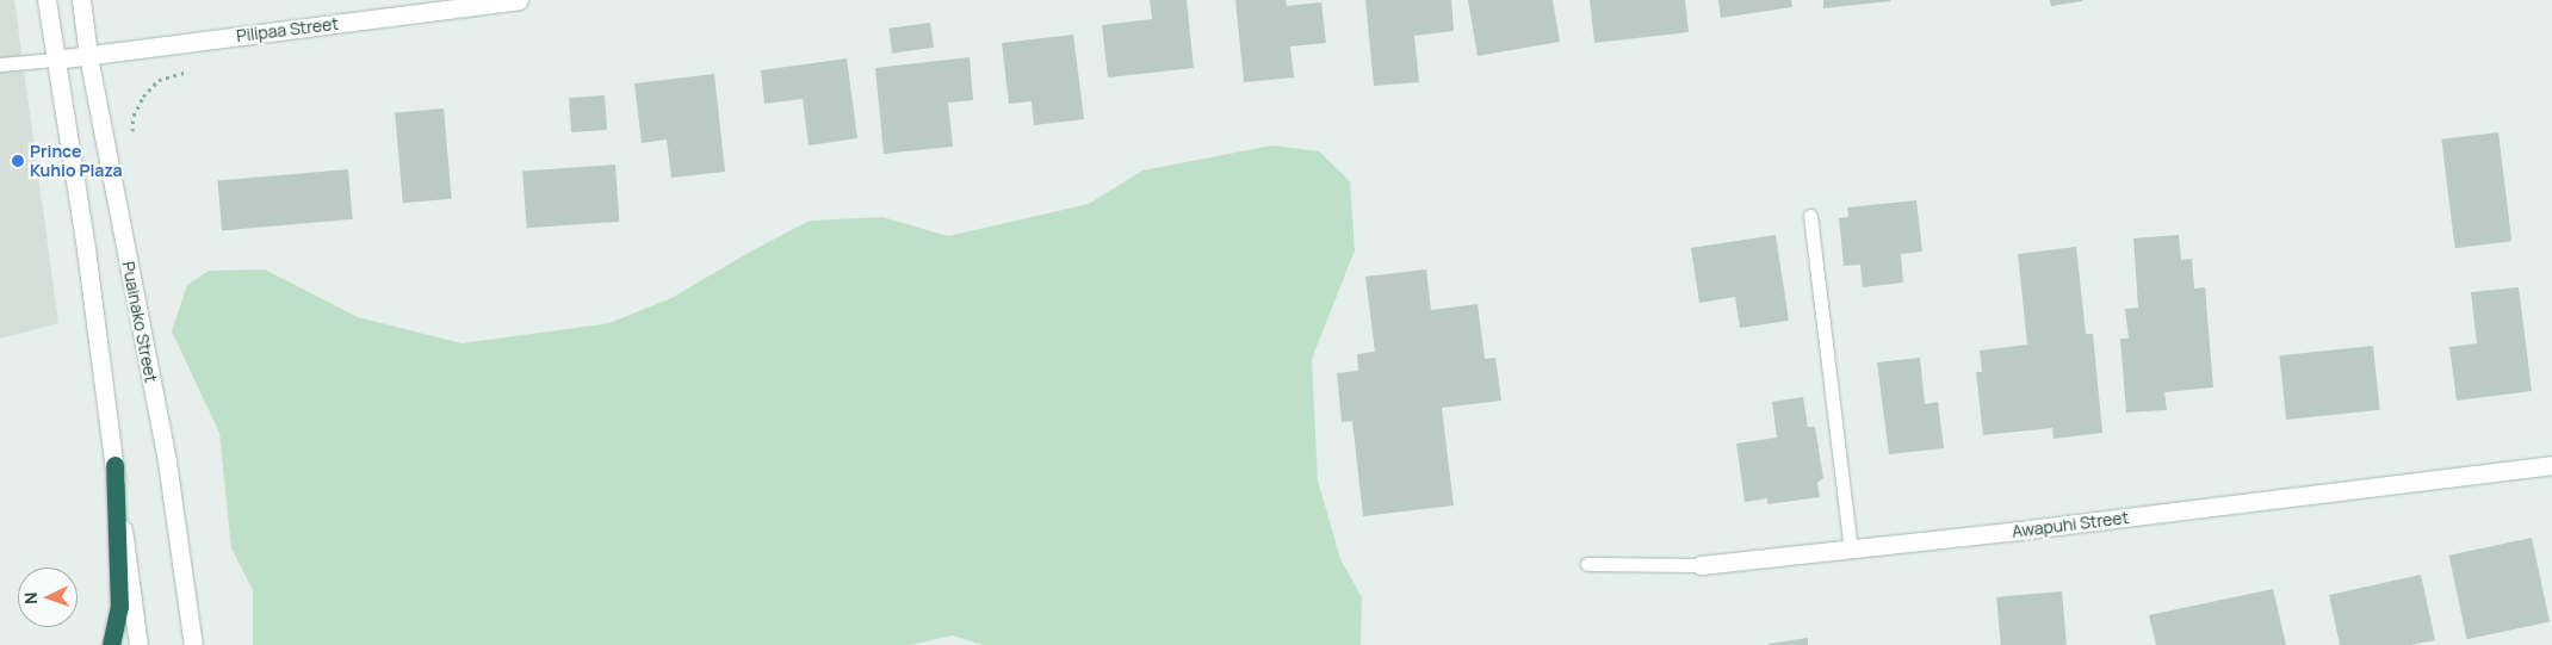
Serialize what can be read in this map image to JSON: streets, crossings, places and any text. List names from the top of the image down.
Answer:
{
  "streets": {
    "street": ["Pilipaa Street", "Puainako Street", "Awapuhi Street"]
  },
  "crossings": [
    ["Pilipaa Street", "Puainako Street"]
  ],
  "places": ["Prince Kuhio Plaza"],
  "north": "left"
}
